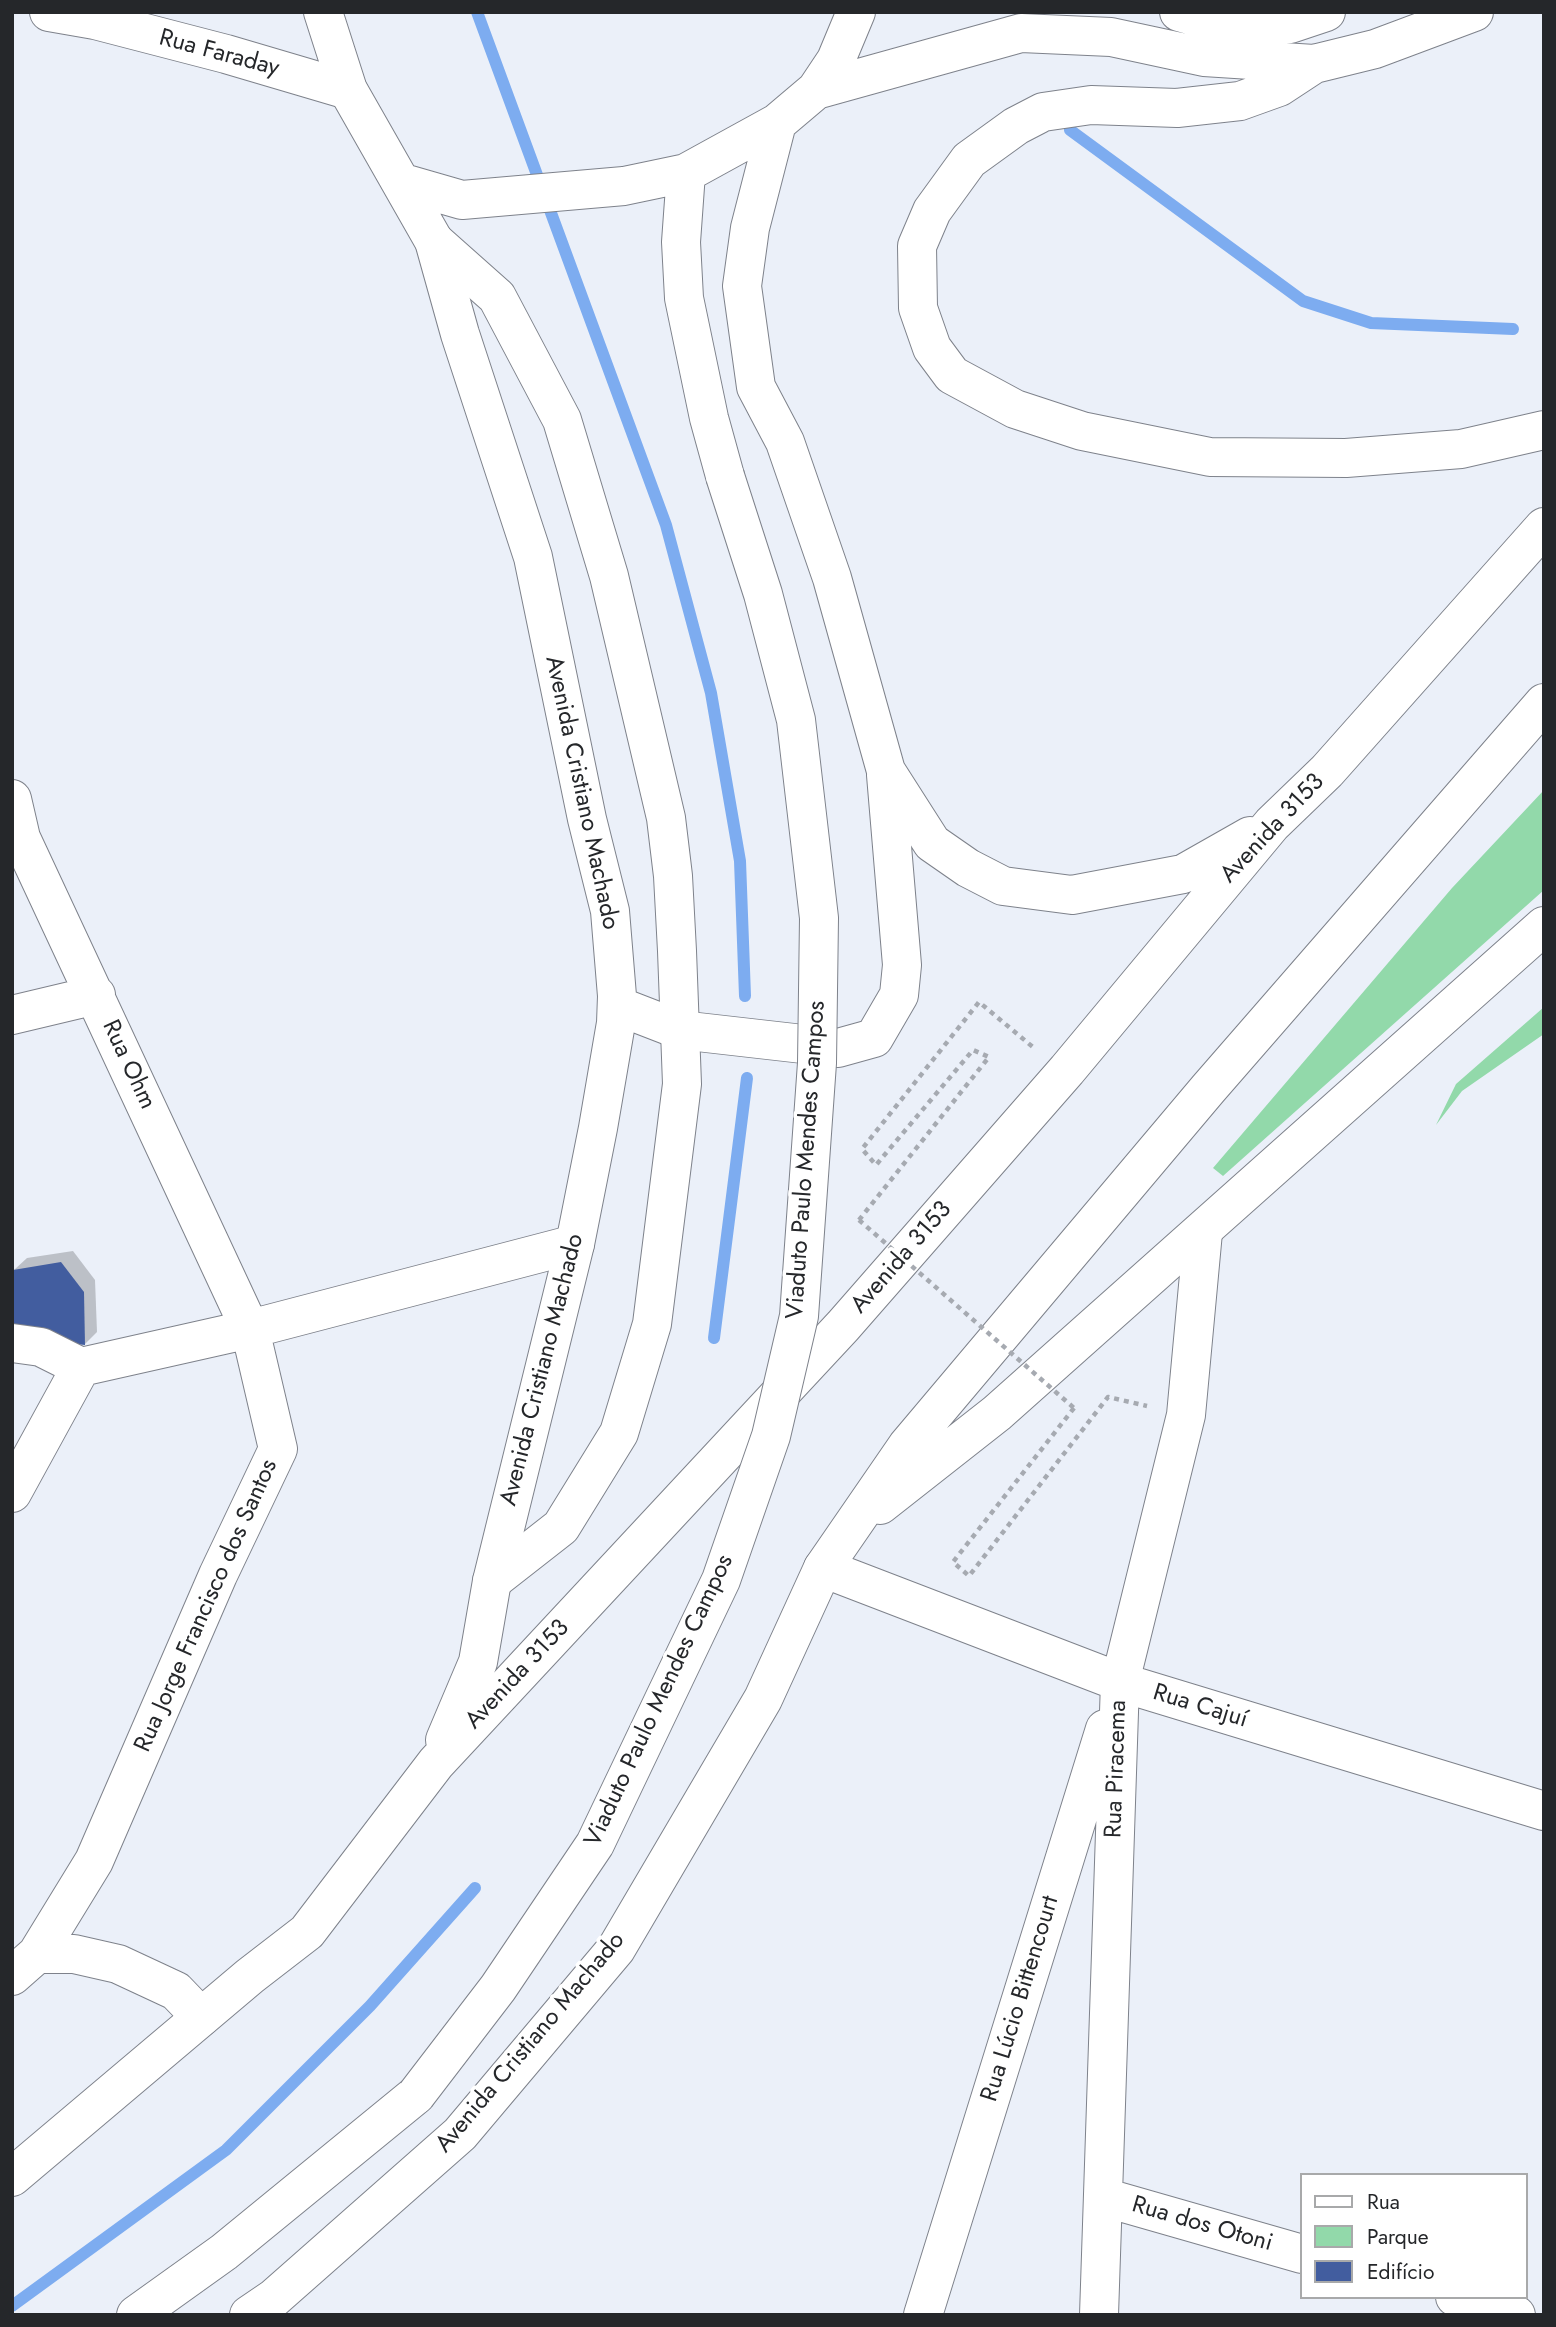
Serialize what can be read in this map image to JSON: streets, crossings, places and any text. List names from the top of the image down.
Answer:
{
  "streets": {
    "main road": [
      "Rua Faraday",
      "Avenida Cristiano Machado",
      "Avenida 3153",
      "Rua Ohm",
      "Viaduto Paulo Mendes Campos",
      "Rua Jorge Francisco dos Santos",
      "Rua Cajuí",
      "Rua Piracema",
      "Rua Lúcio Bittencourt",
      "Rua dos Otoni"
    ]
  },
  "crossings": [
    ["Rua Faraday", "Avenida Cristiano Machado"],
    ["Avenida Cristiano Machado", "Avenida 3153"],
    ["Avenida Cristiano Machado", "Rua Cajuí"],
    ["Rua Ohm", "Rua Jorge Francisco dos Santos"],
    ["Rua Cajuí", "Rua Piracema"],
    ["Rua Cajuí", "Rua Lúcio Bittencourt"],
    ["Rua Piracema", "Rua Lúcio Bittencourt"],
    ["Rua Piracema", "Rua dos Otoni"]
  ],
  "legend": ["Rua", "Parque", "Edifício"]
}
